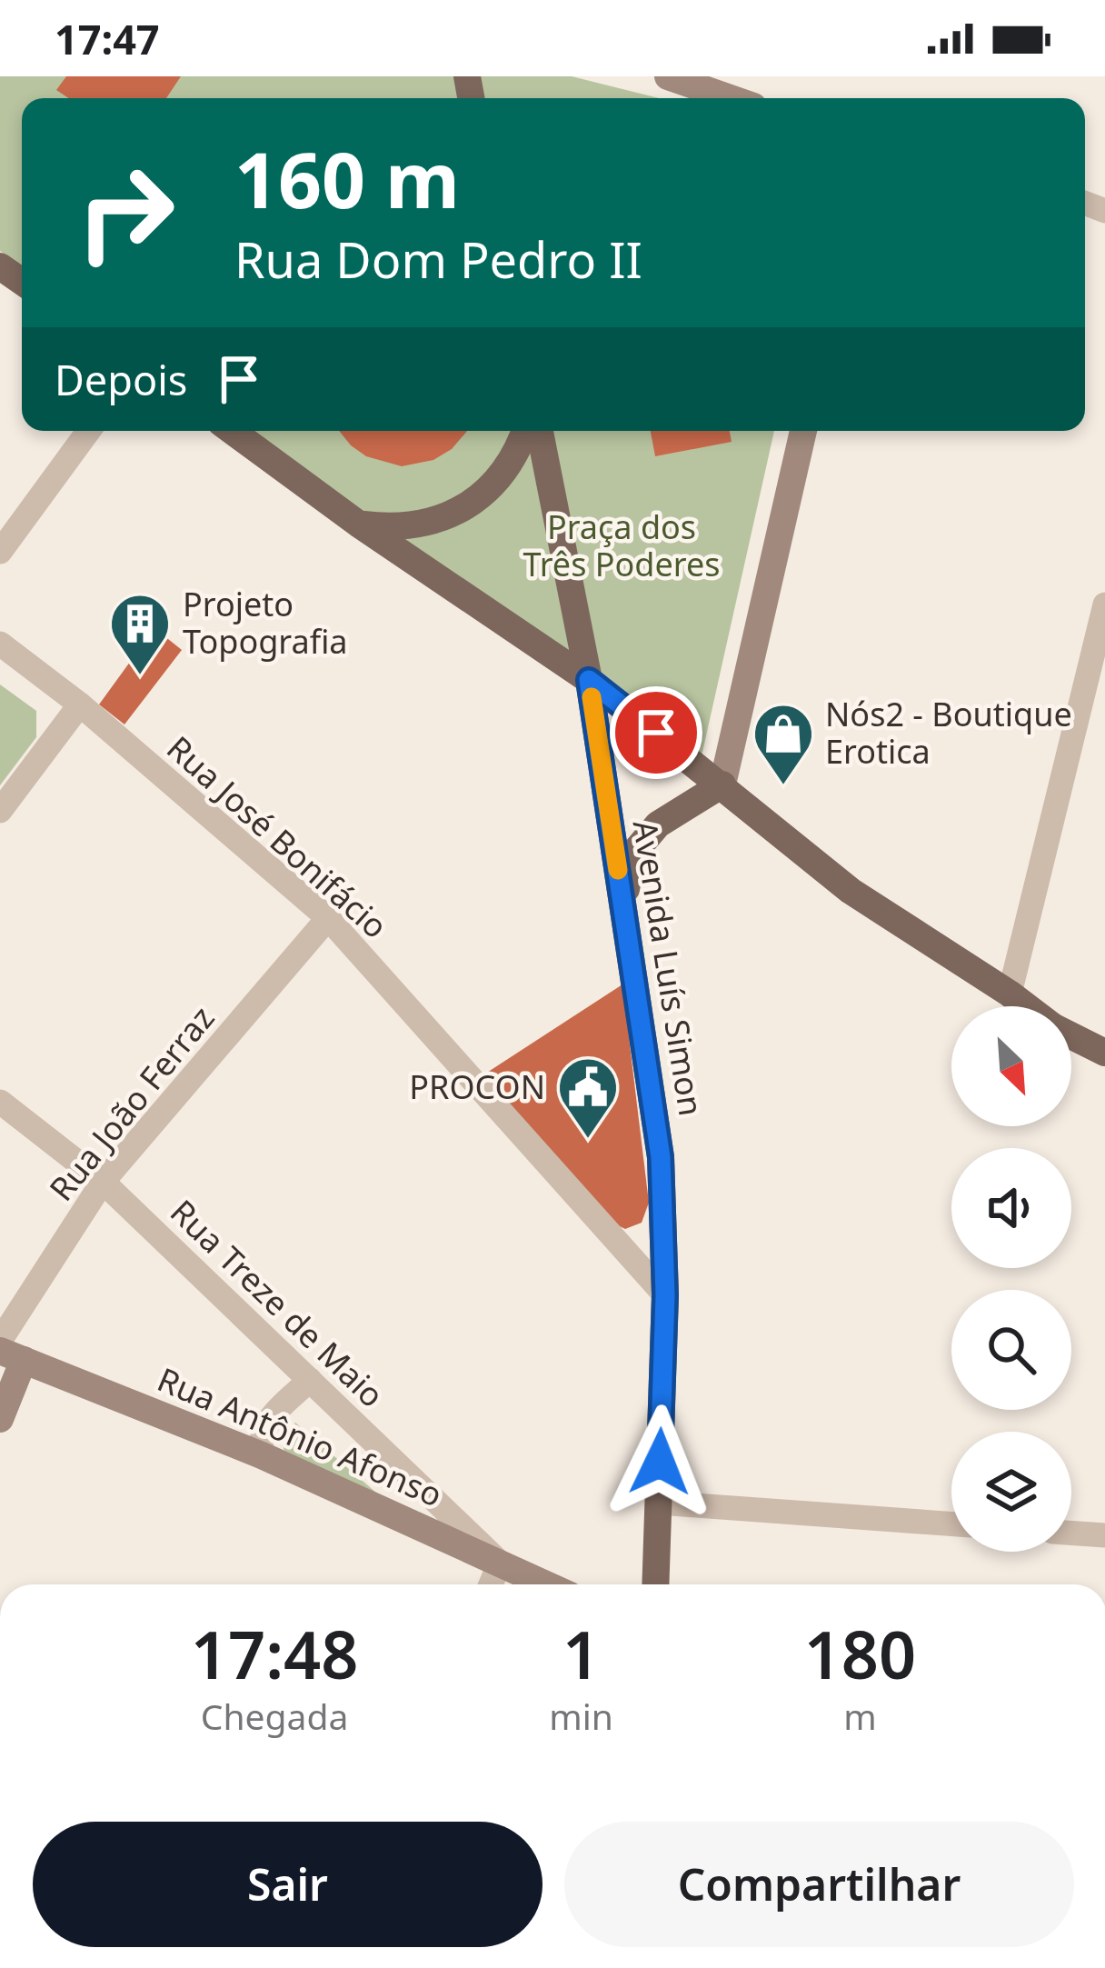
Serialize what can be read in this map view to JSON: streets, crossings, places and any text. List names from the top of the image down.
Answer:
{
  "streets": {
    "main road": ["Avenida Luís Simon"],
    "street": [
      "Rua José Bonifácio",
      "Rua João Ferraz",
      "Rua Treze de Maio",
      "Rua Antônio Afonso"
    ]
  },
  "crossings": [
    ["Rua José Bonifácio", "Avenida Luís Simon"],
    ["Rua José Bonifácio", "Rua João Ferraz"],
    ["Rua João Ferraz", "Rua Treze de Maio"],
    ["Rua Treze de Maio", "Rua Antônio Afonso"]
  ],
  "parks": ["Praça dos Três Poderes"],
  "places": {
    "building": ["Projeto Topografia"],
    "shop": ["Nós2 - Boutique Erotica"],
    "public building": ["PROCON"]
  },
  "north": "bottom right",
  "page": {
    "status": "17:47",
    "turn": ["160 m", "Rua Dom Pedro II"],
    "then": "Depois",
    "eta": [
      "17:48",
      "Chegada",
      "1",
      "min",
      "180",
      "m"
    ],
    "buttons": ["Sair", "Compartilhar"]
  }
}
